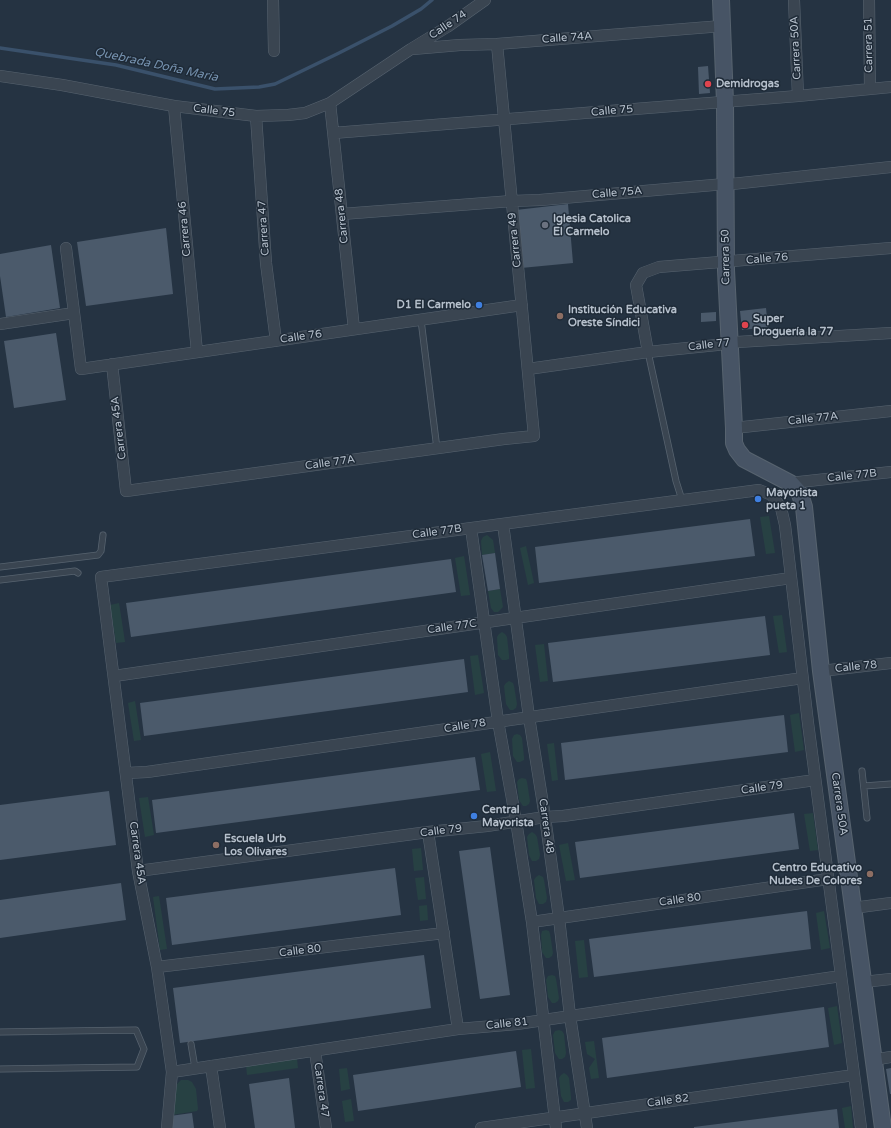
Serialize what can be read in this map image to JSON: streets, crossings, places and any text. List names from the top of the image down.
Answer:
{
  "streets": {
    "street": [
      "Calle 74",
      "Calle 74A",
      "Carrera 51",
      "Carrera 50A",
      "Calle 75",
      "Calle 75A",
      "Carrera 48",
      "Carrera 47",
      "Carrera 46",
      "Carrera 49",
      "Carrera 50",
      "Calle 76",
      "Calle 77",
      "Calle 77A",
      "Carrera 45A",
      "Calle 77B",
      "Calle 77C",
      "Calle 78",
      "Calle 79",
      "Calle 80",
      "Calle 81",
      "Calle 82"
    ]
  },
  "crossings": [
    ["Calle 74", "Calle 74A"],
    ["Calle 74", "Calle 75"],
    ["Calle 74A", "Calle 75"],
    ["Calle 74A", "Carrera 49"],
    ["Calle 74A", "Carrera 50"],
    ["Carrera 51", "Calle 75"],
    ["Carrera 50A", "Calle 75"],
    ["Carrera 50A", "Carrera 50"],
    ["Carrera 50A", "Calle 77B"],
    ["Carrera 50A", "Calle 78"],
    ["Calle 75", "Carrera 48"],
    ["Calle 75", "Carrera 47"],
    ["Calle 75", "Carrera 46"],
    ["Calle 75", "Carrera 49"],
    ["Calle 75", "Carrera 50"],
    ["Calle 75A", "Carrera 48"],
    ["Calle 75A", "Carrera 49"],
    ["Calle 75A", "Carrera 50"],
    ["Carrera 48", "Calle 76"],
    ["Carrera 48", "Calle 77B"],
    ["Carrera 48", "Calle 77C"],
    ["Carrera 48", "Calle 78"],
    ["Carrera 48", "Calle 79"],
    ["Carrera 48", "Calle 80"],
    ["Carrera 48", "Calle 81"],
    ["Carrera 48", "Calle 82"],
    ["Carrera 47", "Calle 76"],
    ["Carrera 47", "Calle 81"],
    ["Carrera 46", "Calle 76"],
    ["Carrera 49", "Calle 76"],
    ["Carrera 49", "Calle 77"],
    ["Carrera 49", "Calle 77A"],
    ["Carrera 50", "Calle 76"],
    ["Carrera 50", "Calle 77"],
    ["Carrera 50", "Calle 77A"],
    ["Carrera 50", "Calle 77B"],
    ["Calle 76", "Calle 77"],
    ["Calle 76", "Carrera 45A"],
    ["Calle 77A", "Carrera 45A"],
    ["Carrera 45A", "Calle 77B"],
    ["Carrera 45A", "Calle 77C"],
    ["Carrera 45A", "Calle 78"],
    ["Carrera 45A", "Calle 79"],
    ["Carrera 45A", "Calle 80"],
    ["Carrera 45A", "Calle 81"],
    ["Calle 77B", "Calle 77C"]
  ],
  "water": ["Quebrada Doña María"],
  "places": [
    "Demidrogas",
    "Iglesia Catolica El Carmelo",
    "D1 El Carmelo",
    "Institución Educativa Oreste Síndici",
    "Super Droguería la 77",
    "Mayorista pueta 1",
    "Central Mayorista",
    "Escuela Urb Los Olivares",
    "Centro Educativo Nubes De Colores"
  ]
}
